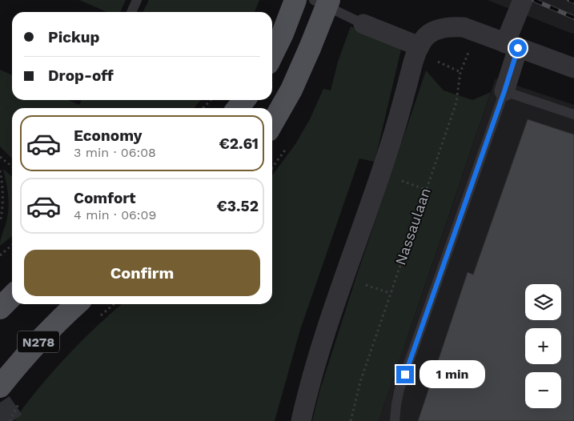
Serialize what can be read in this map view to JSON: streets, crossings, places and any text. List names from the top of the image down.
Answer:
{
  "streets": {
    "main road": ["N278"],
    "path": ["Nassaulaan"]
  },
  "page": {
    "banner": ["Pickup", "Drop-off"],
    "list": [
      {
        "name": "Economy",
        "note": "3 min · 06:08",
        "value": "€2.61"
      },
      {
        "name": "Comfort",
        "note": "4 min · 06:09",
        "value": "€3.52"
      }
    ],
    "buttons": "Confirm",
    "map_buttons": ["+", "−"],
    "bubble": "1 min"
  }
}
